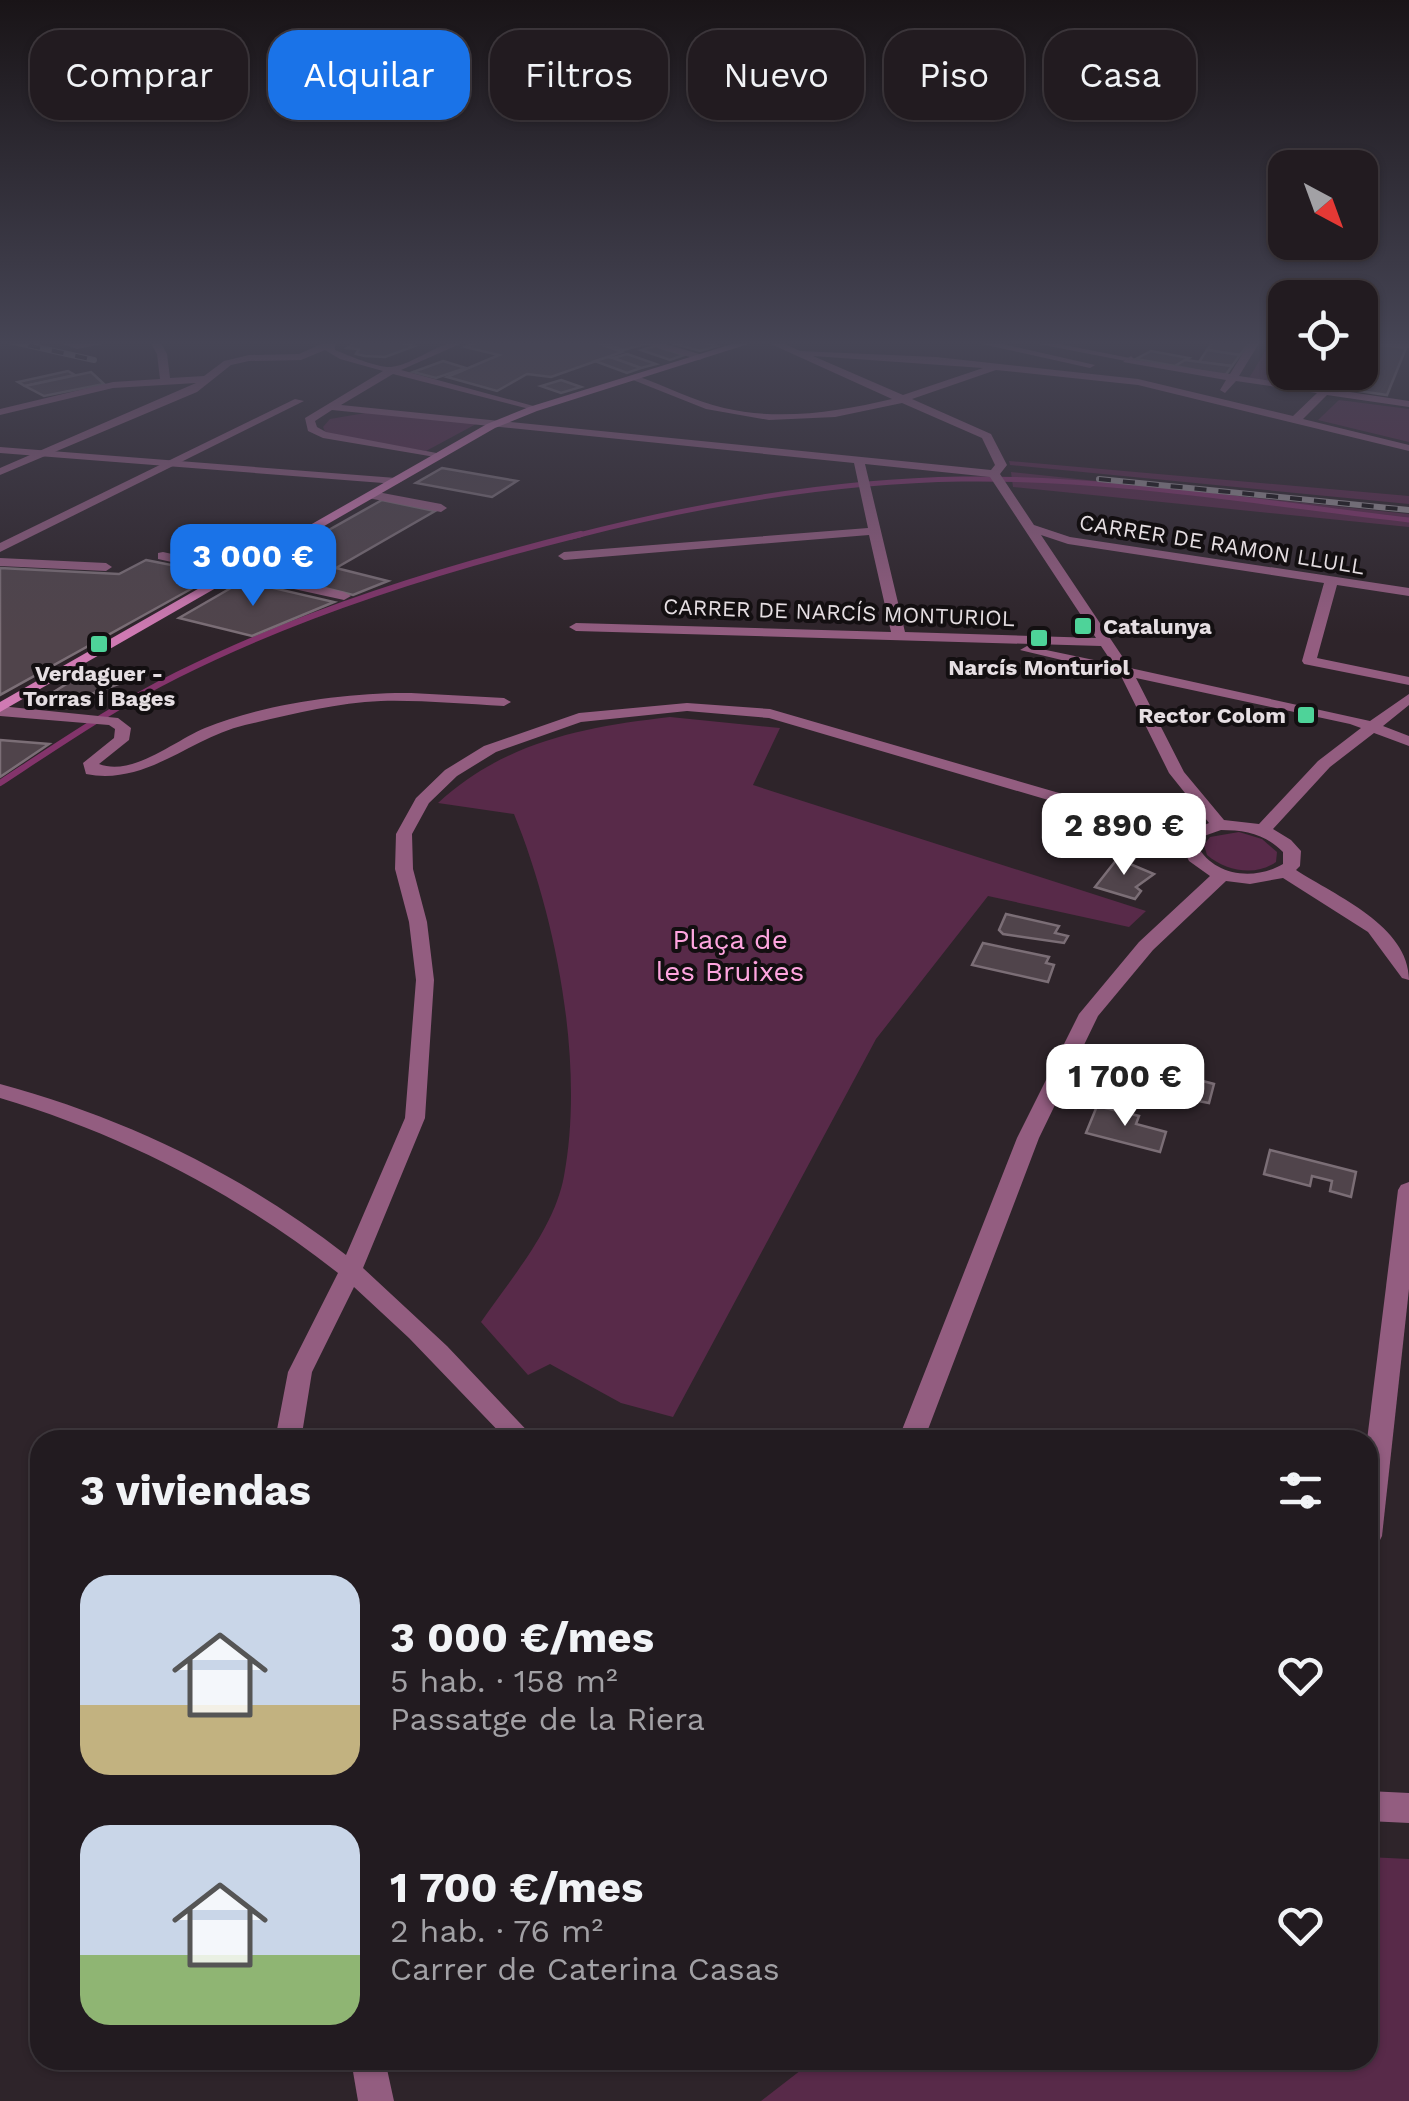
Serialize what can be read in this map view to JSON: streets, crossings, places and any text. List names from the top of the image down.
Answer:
{
  "streets": {
    "street": ["CARRER DE RAMON LLULL", "CARRER DE NARCÍS MONTURIOL"]
  },
  "parks": ["Plaça de les Bruixes"],
  "places": {
    "transit": [
      "Catalunya",
      "Narcís Monturiol",
      "Verdaguer - Torras i Bages",
      "Rector Colom"
    ]
  },
  "north": "bottom right",
  "page": {
    "chip": [
      "Comprar",
      "Alquilar",
      "Filtros",
      "Nuevo",
      "Piso",
      "Casa"
    ],
    "price": ["3 000 €", "2 890 €", "1 700 €"],
    "heading": "3 viviendas",
    "list": [
      {
        "name": "3 000 €/mes",
        "note": "5 hab. · 158 m² · Passatge de la Riera"
      },
      {
        "name": "1 700 €/mes",
        "note": "2 hab. · 76 m² · Carrer de Caterina Casas"
      }
    ]
  }
}
